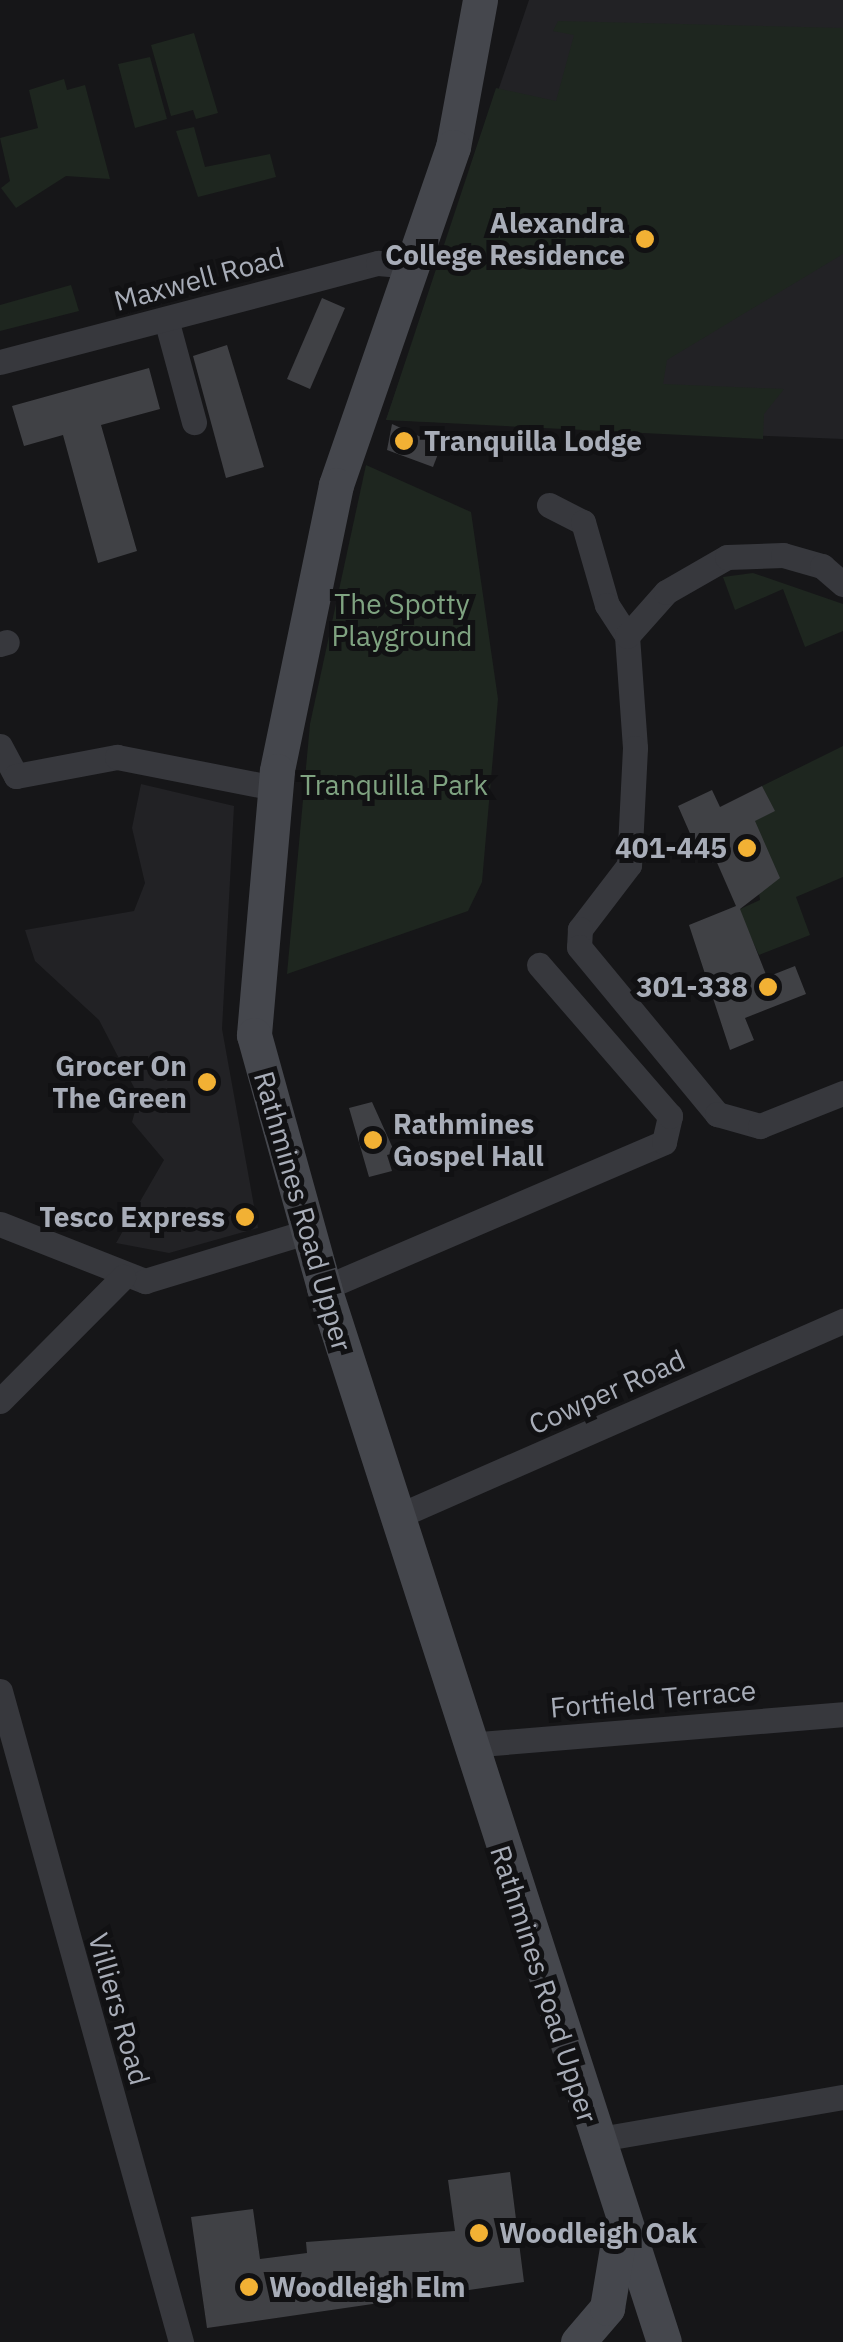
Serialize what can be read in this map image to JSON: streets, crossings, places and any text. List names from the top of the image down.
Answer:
{
  "streets": {
    "main road": ["Rathmines Road Upper"],
    "street": [
      "Maxwell Road",
      "Cowper Road",
      "Fortfield Terrace",
      "Villiers Road"
    ]
  },
  "crossings": [
    ["Maxwell Road", "Rathmines Road Upper"],
    ["Rathmines Road Upper", "Cowper Road"],
    ["Rathmines Road Upper", "Fortfield Terrace"]
  ],
  "parks": ["The Spotty Playground", "Tranquilla Park"],
  "places": [
    "Alexandra College Residence",
    "Tranquilla Lodge",
    "401-445",
    "301-338",
    "Grocer On The Green",
    "Rathmines Gospel Hall",
    "Tesco Express",
    "Woodleigh Oak",
    "Woodleigh Elm"
  ]
}
